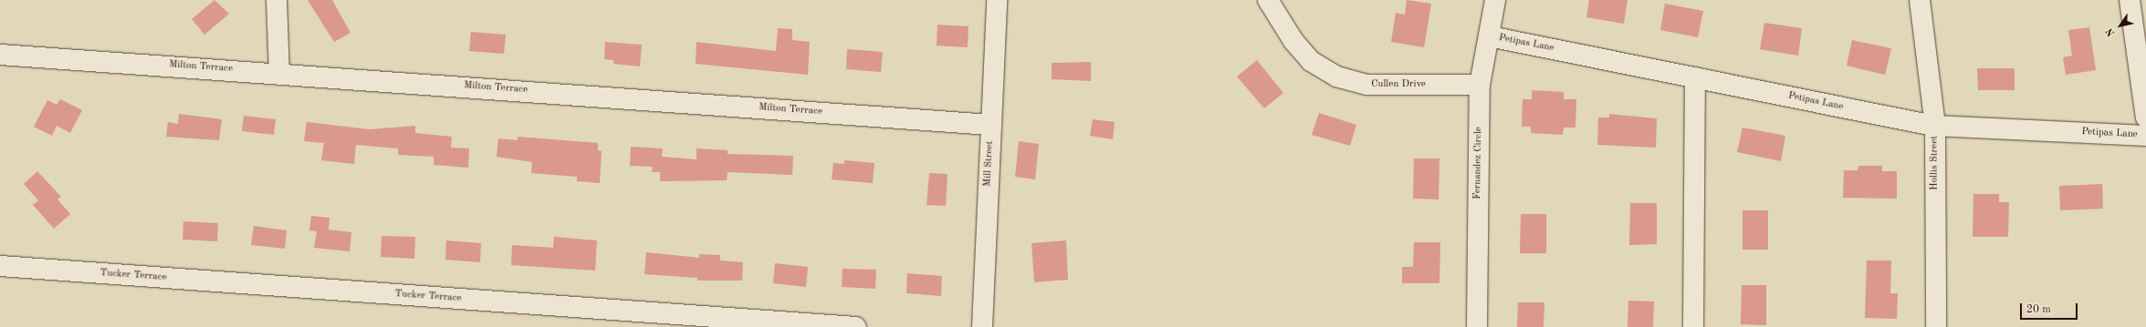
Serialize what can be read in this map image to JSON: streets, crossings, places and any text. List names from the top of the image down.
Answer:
{
  "streets": {
    "street": [
      "Petipas Lane",
      "Milton Terrace",
      "Cullen Drive",
      "Fernandez Circle",
      "Hollis Street",
      "Mill Street",
      "Tucker Terrace"
    ]
  },
  "crossings": [
    ["Petipas Lane", "Fernandez Circle"],
    ["Petipas Lane", "Hollis Street"],
    ["Milton Terrace", "Mill Street"],
    ["Cullen Drive", "Fernandez Circle"]
  ],
  "scale_bar": "20 m",
  "north": "bottom left"
}
